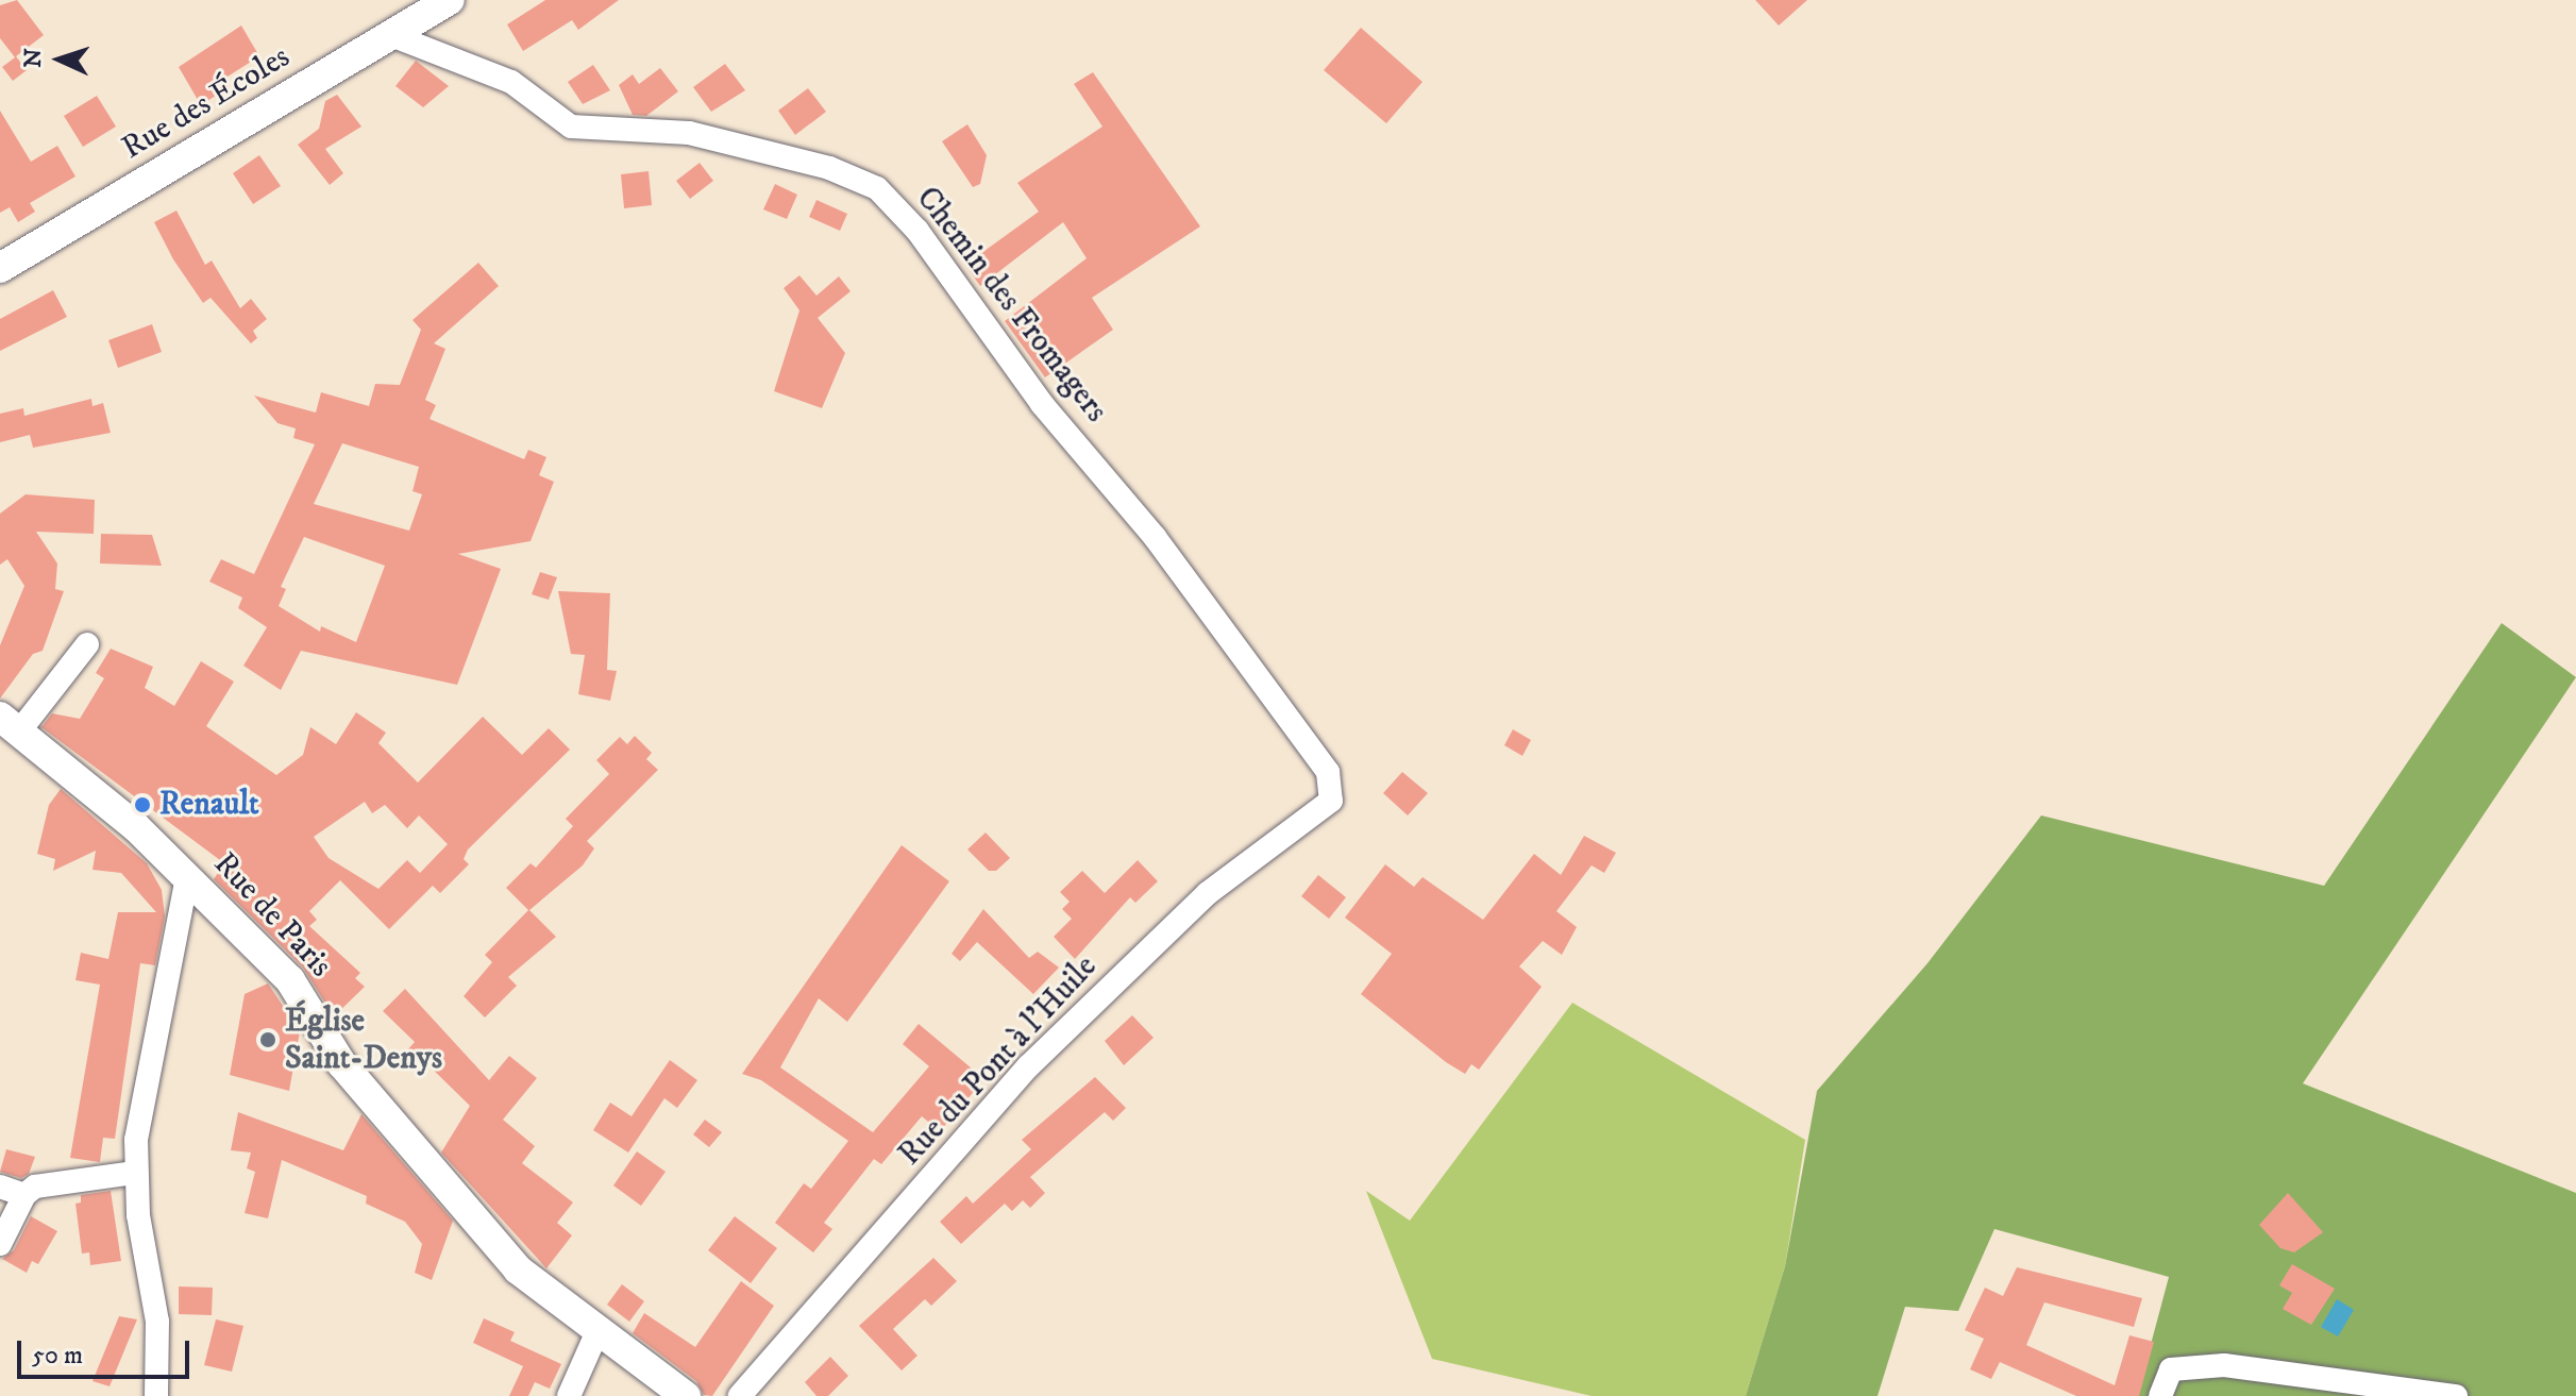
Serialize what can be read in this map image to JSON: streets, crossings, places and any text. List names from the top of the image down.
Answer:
{
  "streets": {
    "street": [
      "Rue des Écoles",
      "Chemin des Fromagers",
      "Rue de Paris",
      "Rue du Pont à l'Huile"
    ]
  },
  "crossings": [
    ["Rue des Écoles", "Chemin des Fromagers"],
    ["Chemin des Fromagers", "Rue du Pont à l'Huile"]
  ],
  "places": ["Renault", "Église Saint-Denys"],
  "scale_bar": "50 m",
  "north": "left"
}
